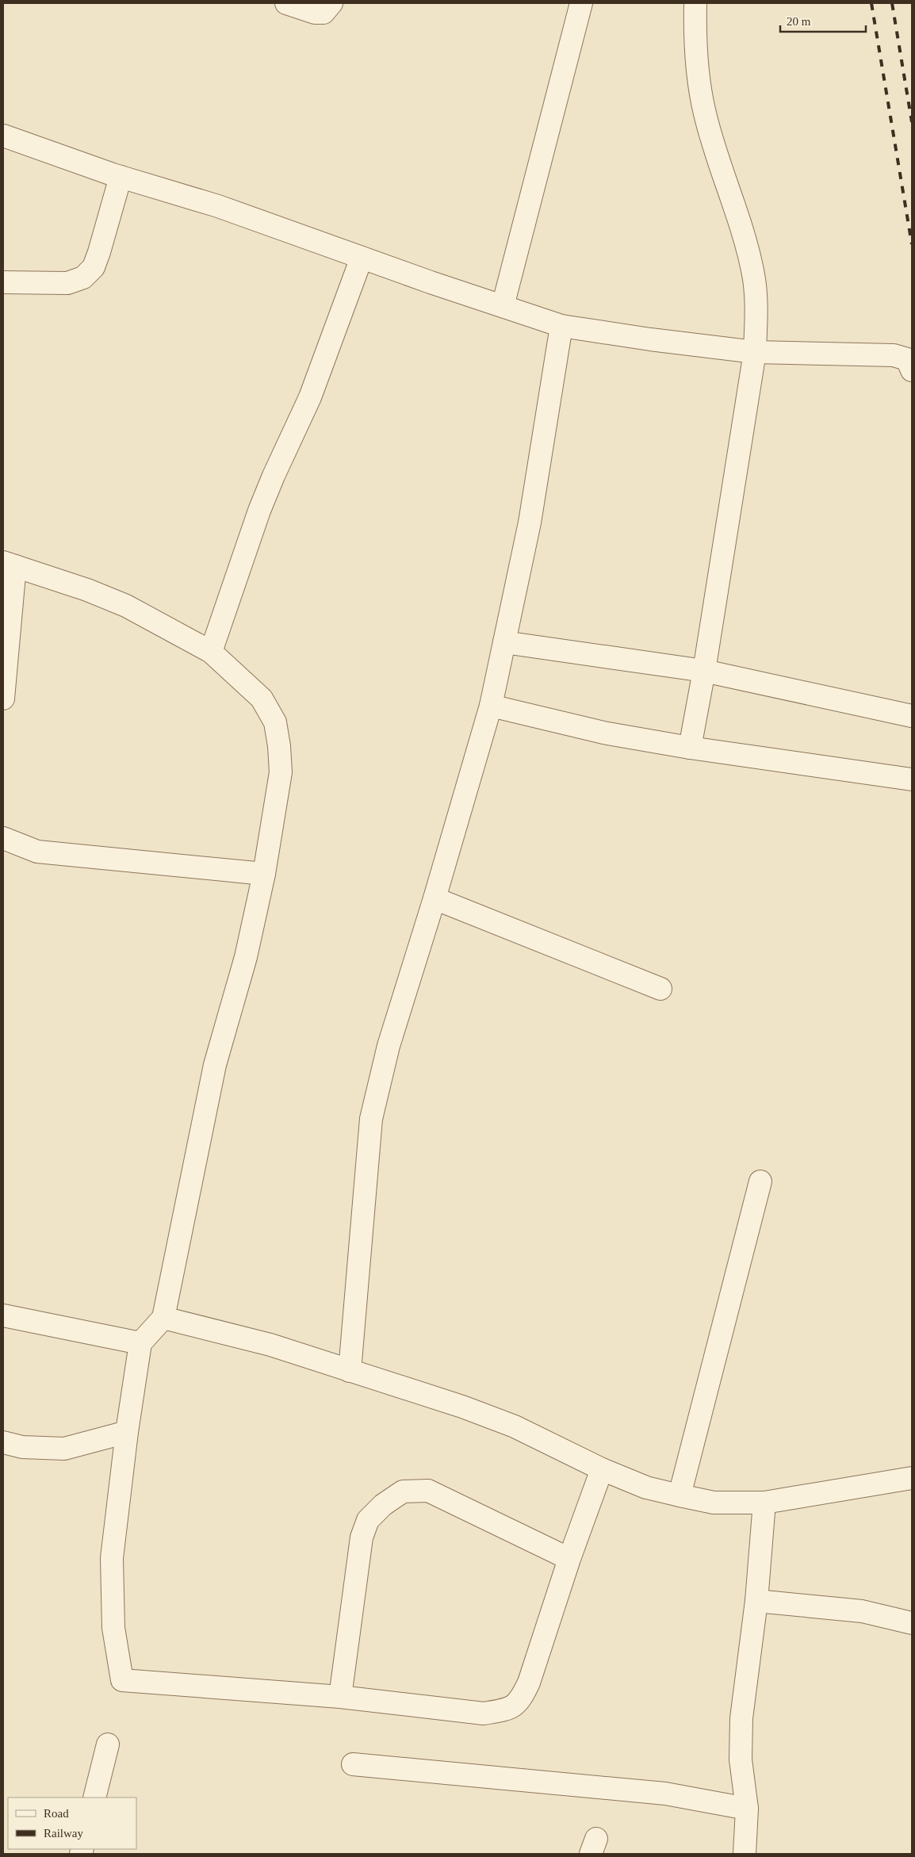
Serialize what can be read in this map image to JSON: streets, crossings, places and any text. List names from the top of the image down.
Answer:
{
  "legend": ["Road", "Railway"],
  "scale_bar": "20 m"
}
